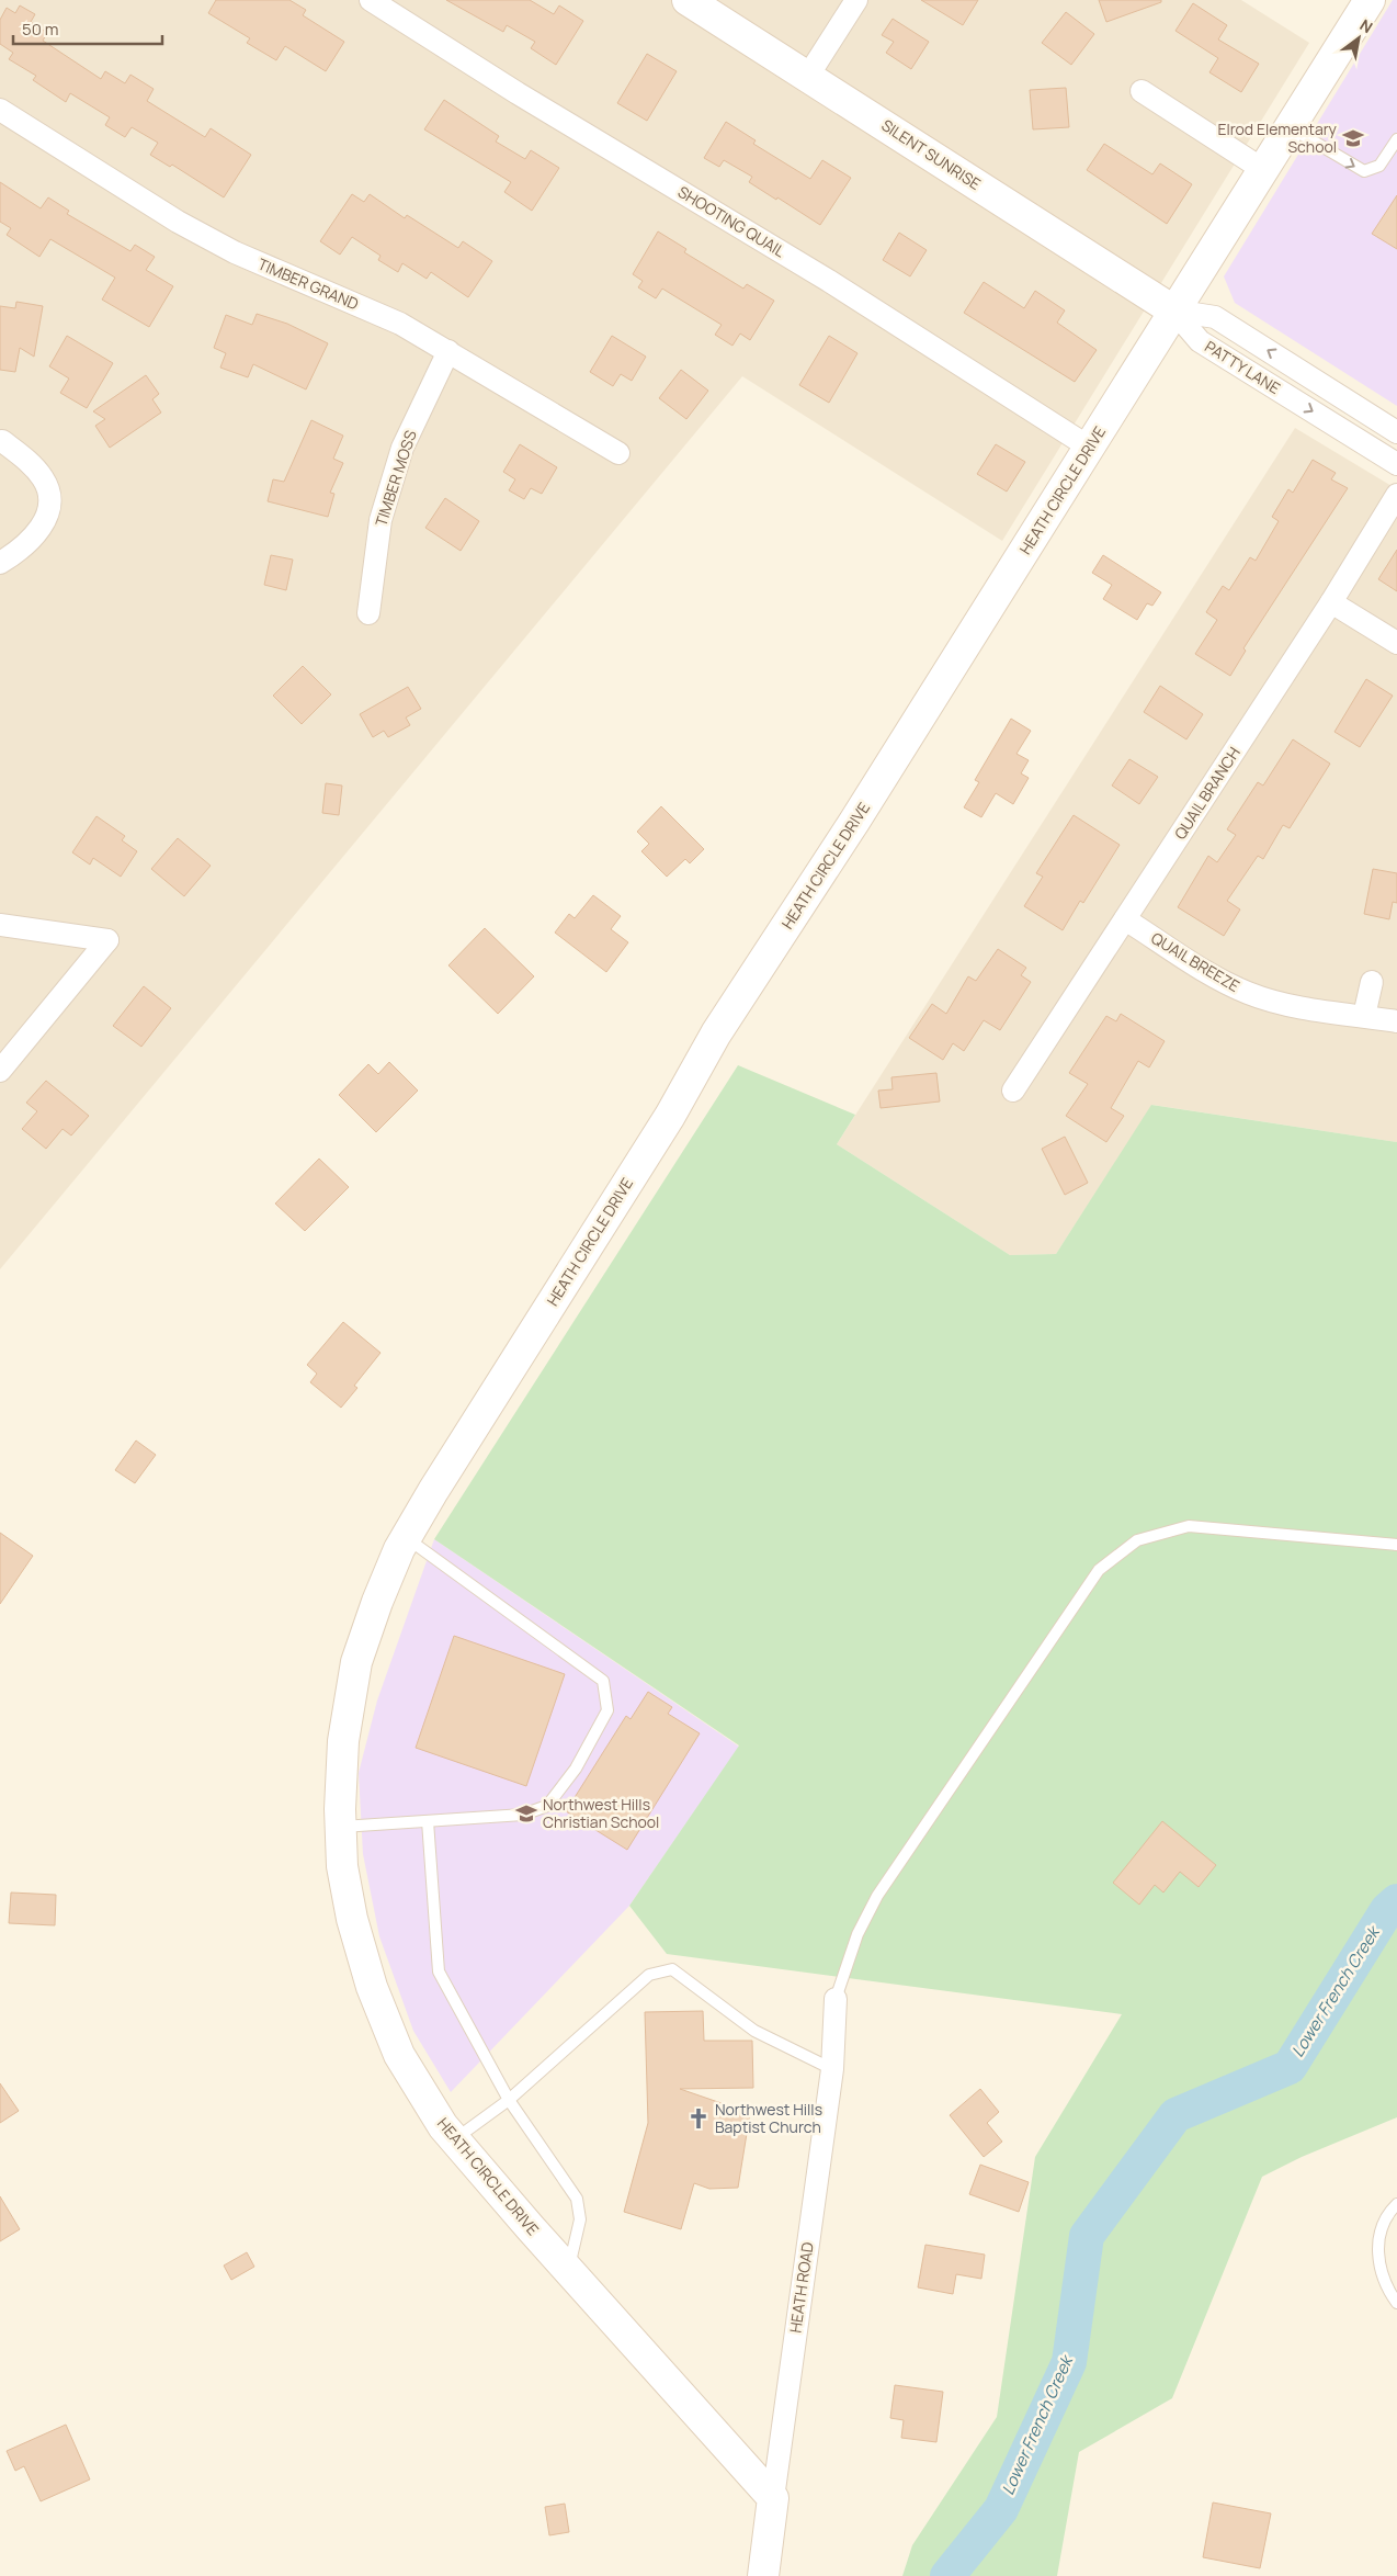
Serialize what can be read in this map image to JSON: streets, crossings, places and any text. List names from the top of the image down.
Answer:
{
  "streets": {
    "street": [
      "SILENT SUNRISE",
      "SHOOTING QUAIL",
      "TIMBER GRAND",
      "PATTY LANE",
      "TIMBER MOSS",
      "HEATH CIRCLE DRIVE",
      "QUAIL BRANCH",
      "QUAIL BREEZE",
      "HEATH ROAD"
    ]
  },
  "crossings": [
    ["SILENT SUNRISE", "PATTY LANE"],
    ["SILENT SUNRISE", "HEATH CIRCLE DRIVE"],
    ["SHOOTING QUAIL", "HEATH CIRCLE DRIVE"],
    ["TIMBER GRAND", "TIMBER MOSS"],
    ["PATTY LANE", "HEATH CIRCLE DRIVE"],
    ["HEATH CIRCLE DRIVE", "HEATH ROAD"],
    ["QUAIL BRANCH", "QUAIL BREEZE"]
  ],
  "water": ["Lower French Creek"],
  "places": {
    "school or university": ["Elrod Elementary School", "Northwest Hills Christian School"],
    "church": ["Northwest Hills Baptist Church"]
  },
  "scale_bar": "50 m",
  "north": "top right"
}
